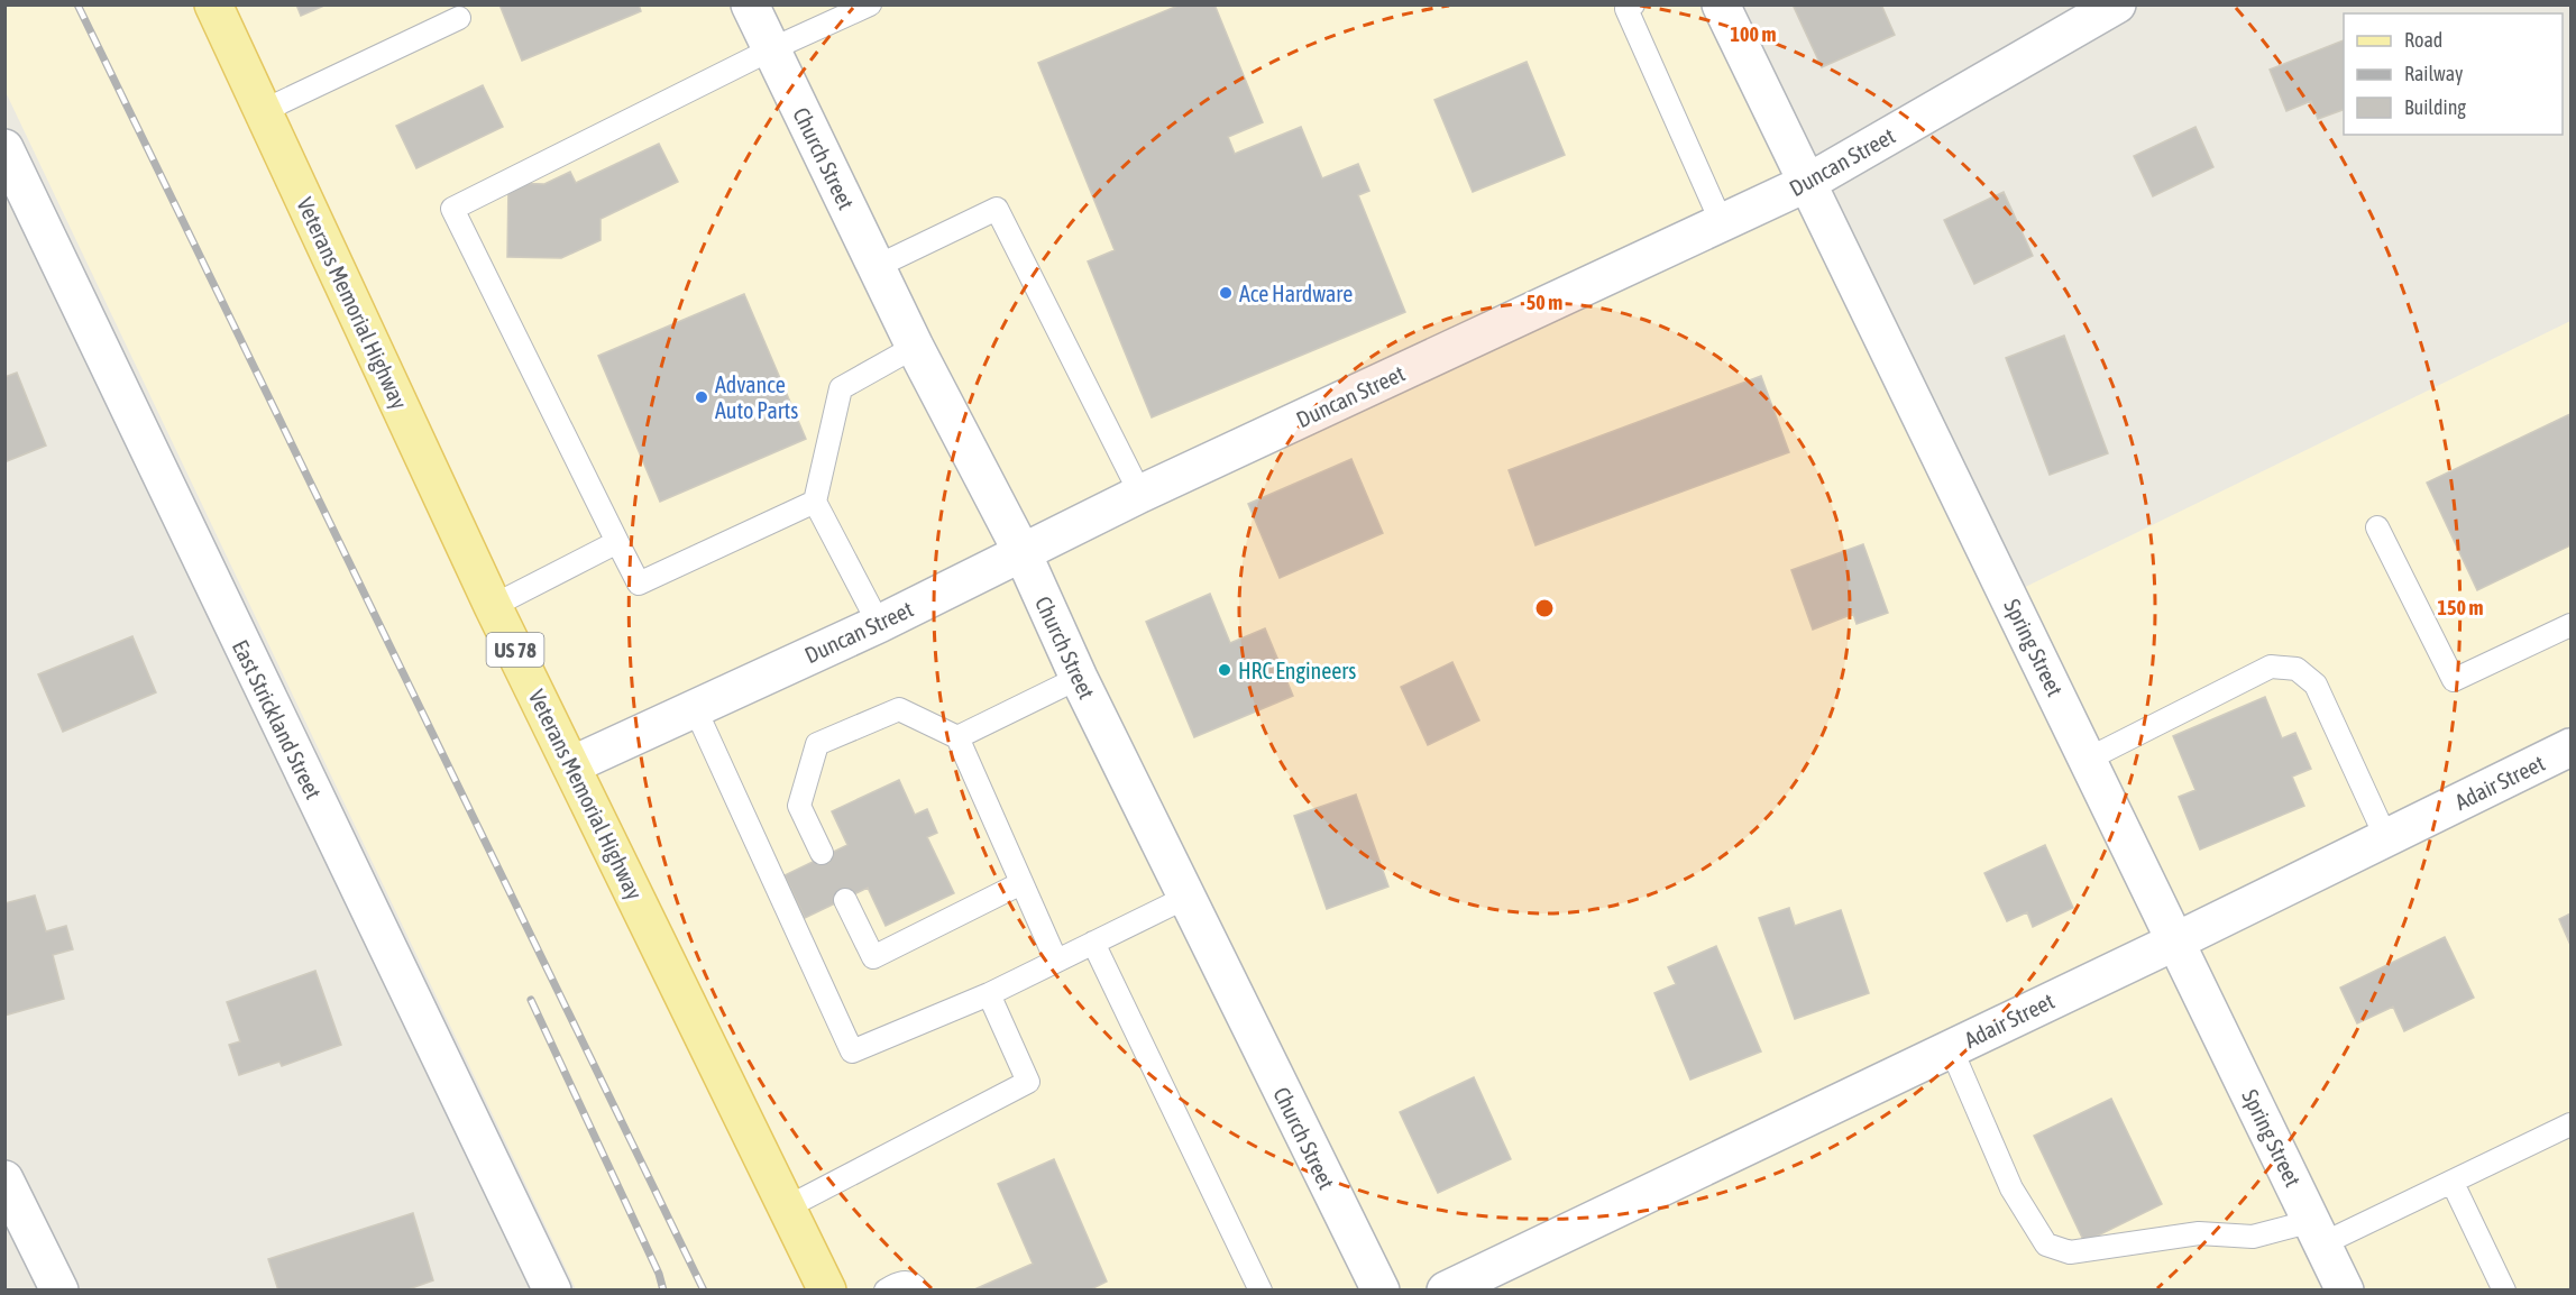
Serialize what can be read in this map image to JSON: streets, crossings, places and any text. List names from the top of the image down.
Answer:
{
  "streets": {
    "main road": ["Veterans Memorial Highway", "US 78"],
    "street": [
      "Church Street",
      "Duncan Street",
      "Spring Street",
      "East Strickland Street",
      "Adair Street"
    ]
  },
  "crossings": [
    ["Church Street", "Duncan Street"],
    ["Duncan Street", "Veterans Memorial Highway"],
    ["Duncan Street", "Spring Street"],
    ["Spring Street", "Adair Street"]
  ],
  "places": ["Ace Hardware", "Advance Auto Parts", "HRC Engineers"],
  "legend": ["Road", "Railway", "Building"],
  "rings": ["100 m", "50 m", "150 m"]
}
